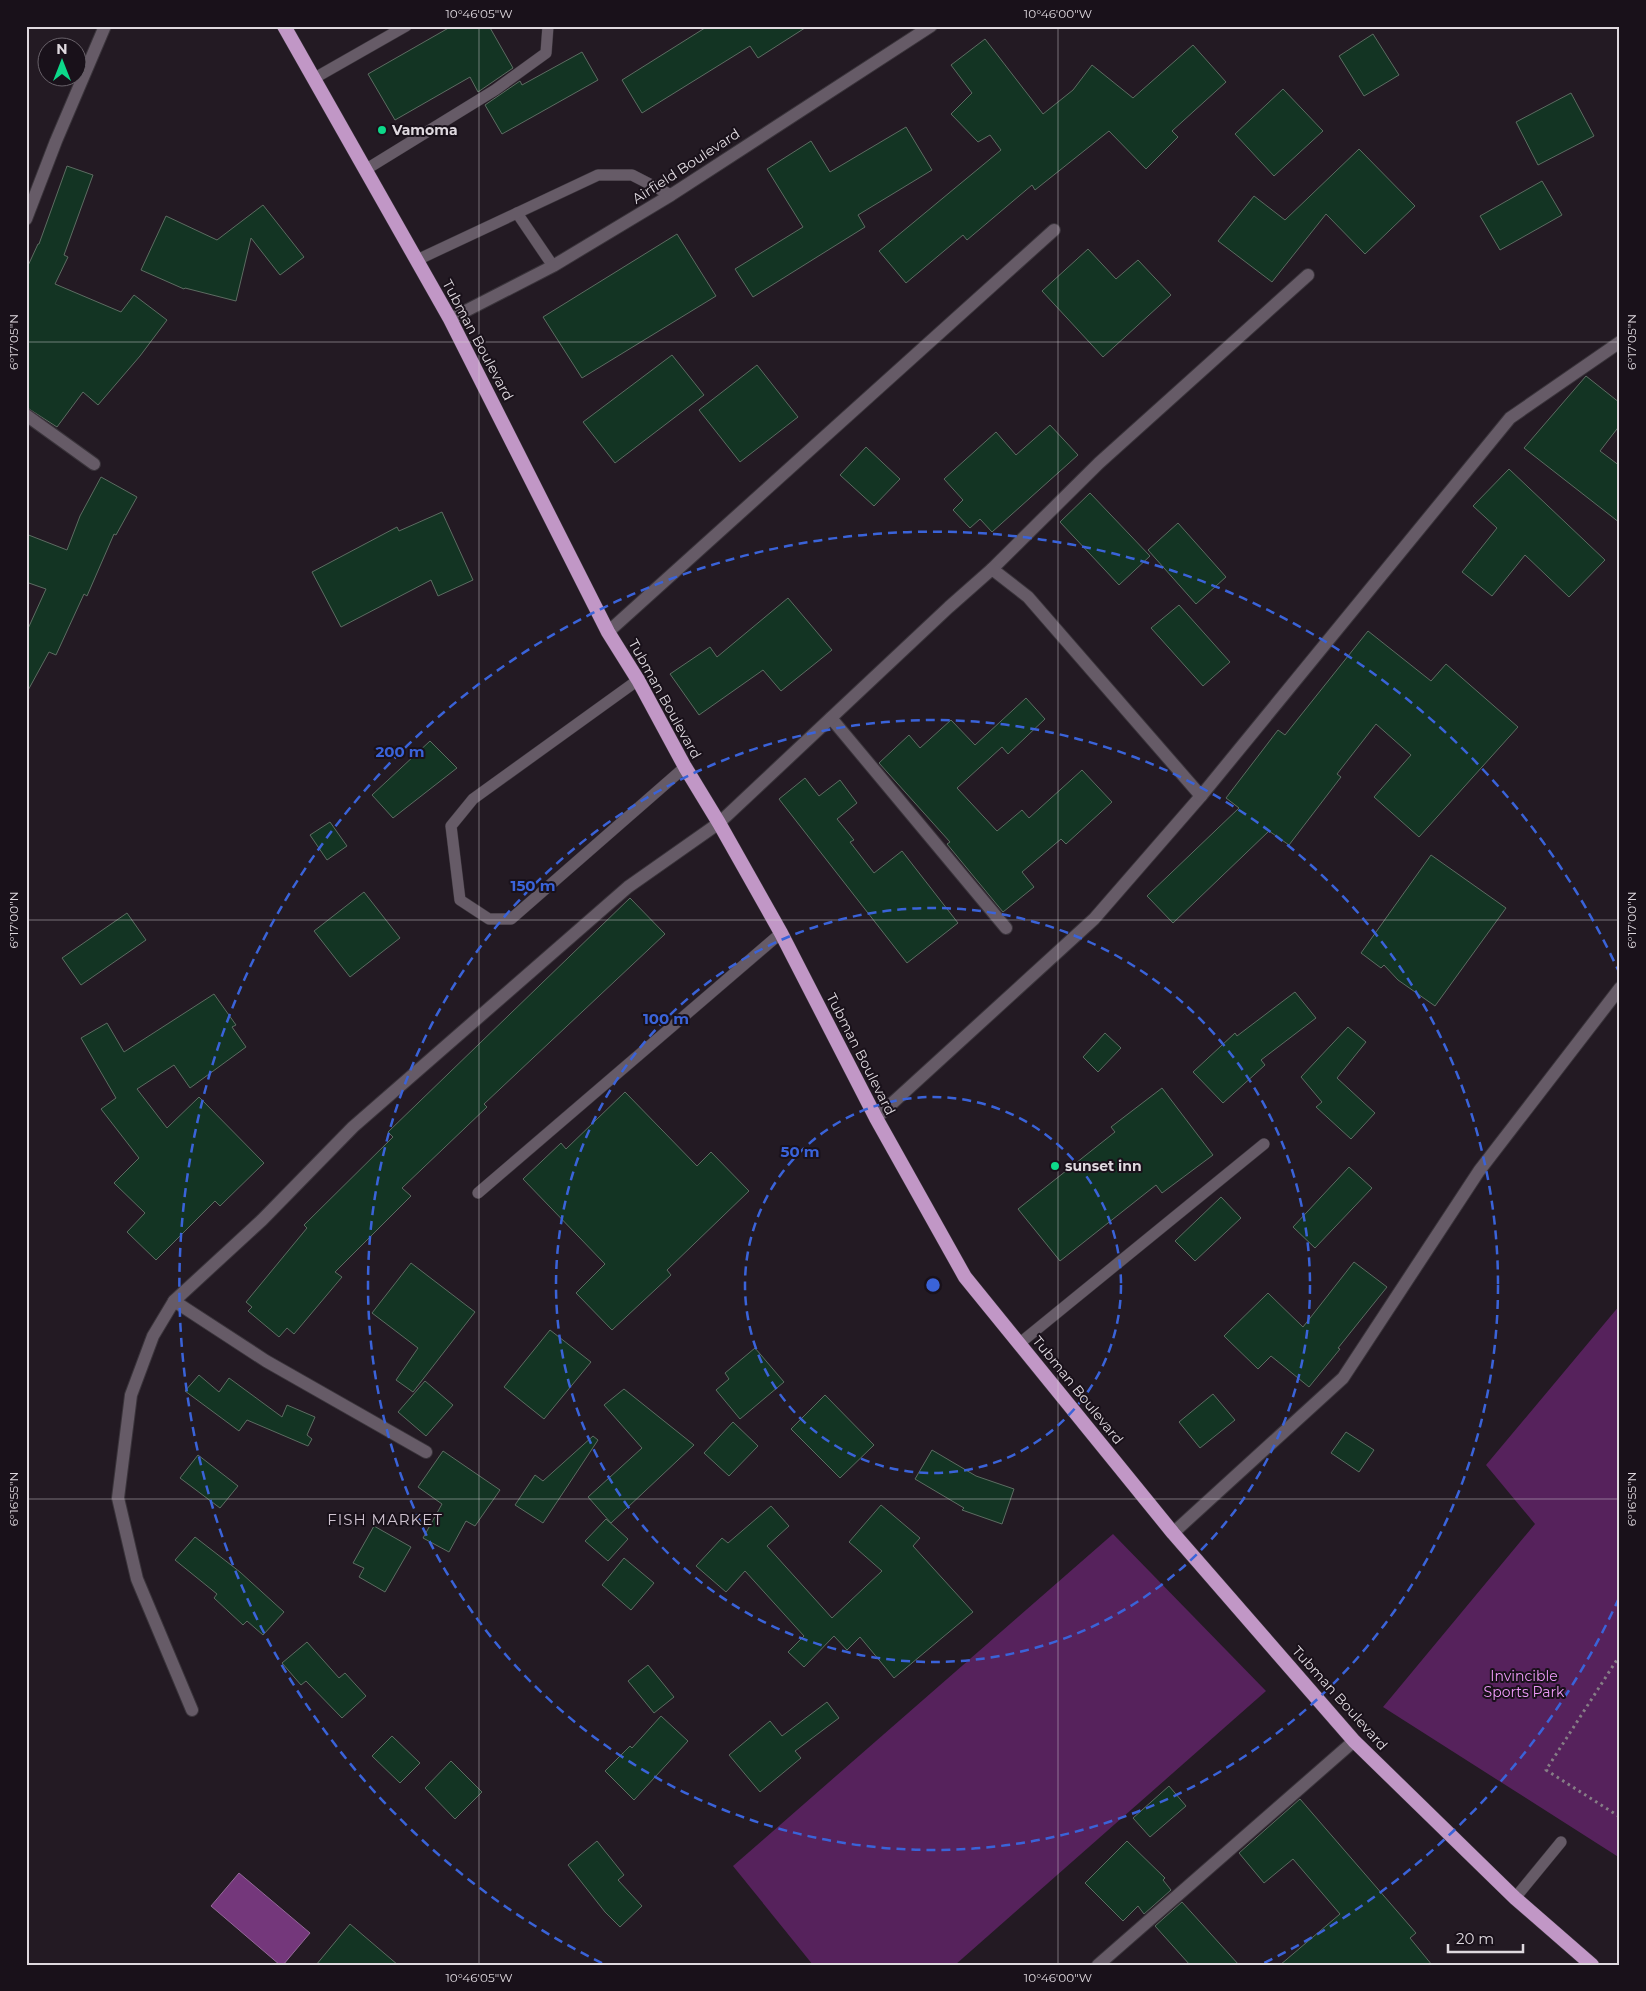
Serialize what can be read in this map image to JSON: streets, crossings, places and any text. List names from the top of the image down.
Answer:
{
  "streets": {
    "highway": ["Tubman Boulevard"],
    "street": ["Airfield Boulevard"]
  },
  "crossings": [
    ["Airfield Boulevard", "Tubman Boulevard"]
  ],
  "districts": ["FISH MARKET"],
  "parks": ["Invincible Sports Park"],
  "places": ["Vamoma", "sunset inn"],
  "scale_bar": "20 m",
  "north": "top",
  "coordinates": [
    "10°46'05\"W",
    "10°46'00\"W",
    "6°17'05\"N",
    "6°17'00\"N",
    "6°16'55\"N"
  ],
  "rings": [
    "200 m",
    "150 m",
    "100 m",
    "50 m"
  ]
}
